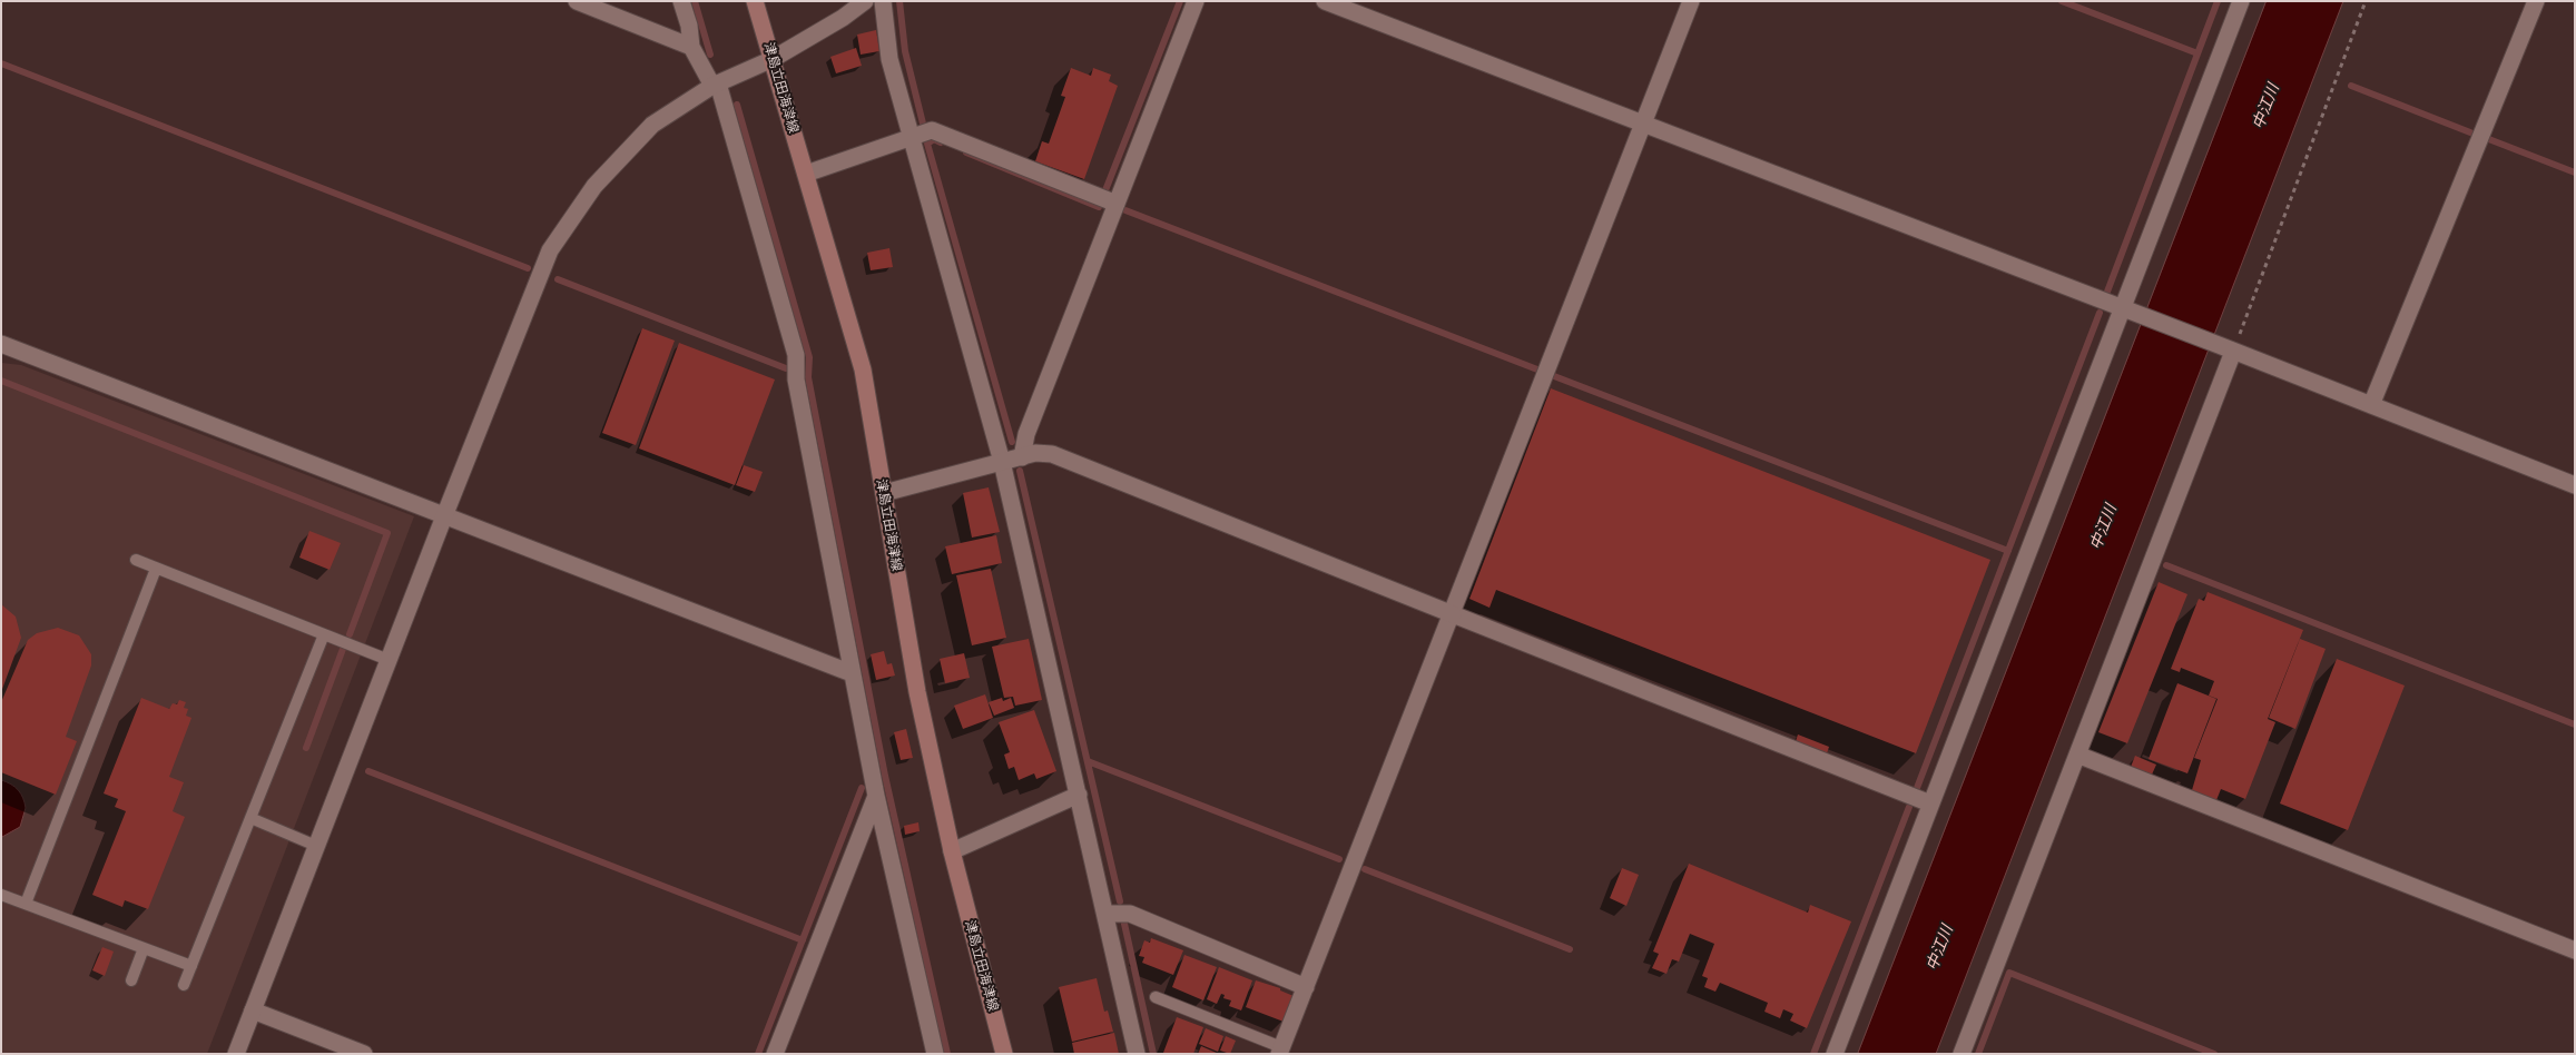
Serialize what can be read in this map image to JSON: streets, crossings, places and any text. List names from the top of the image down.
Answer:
{
  "streets": {
    "main road": ["津島立田海津線"]
  },
  "water": ["中江川"]
}
